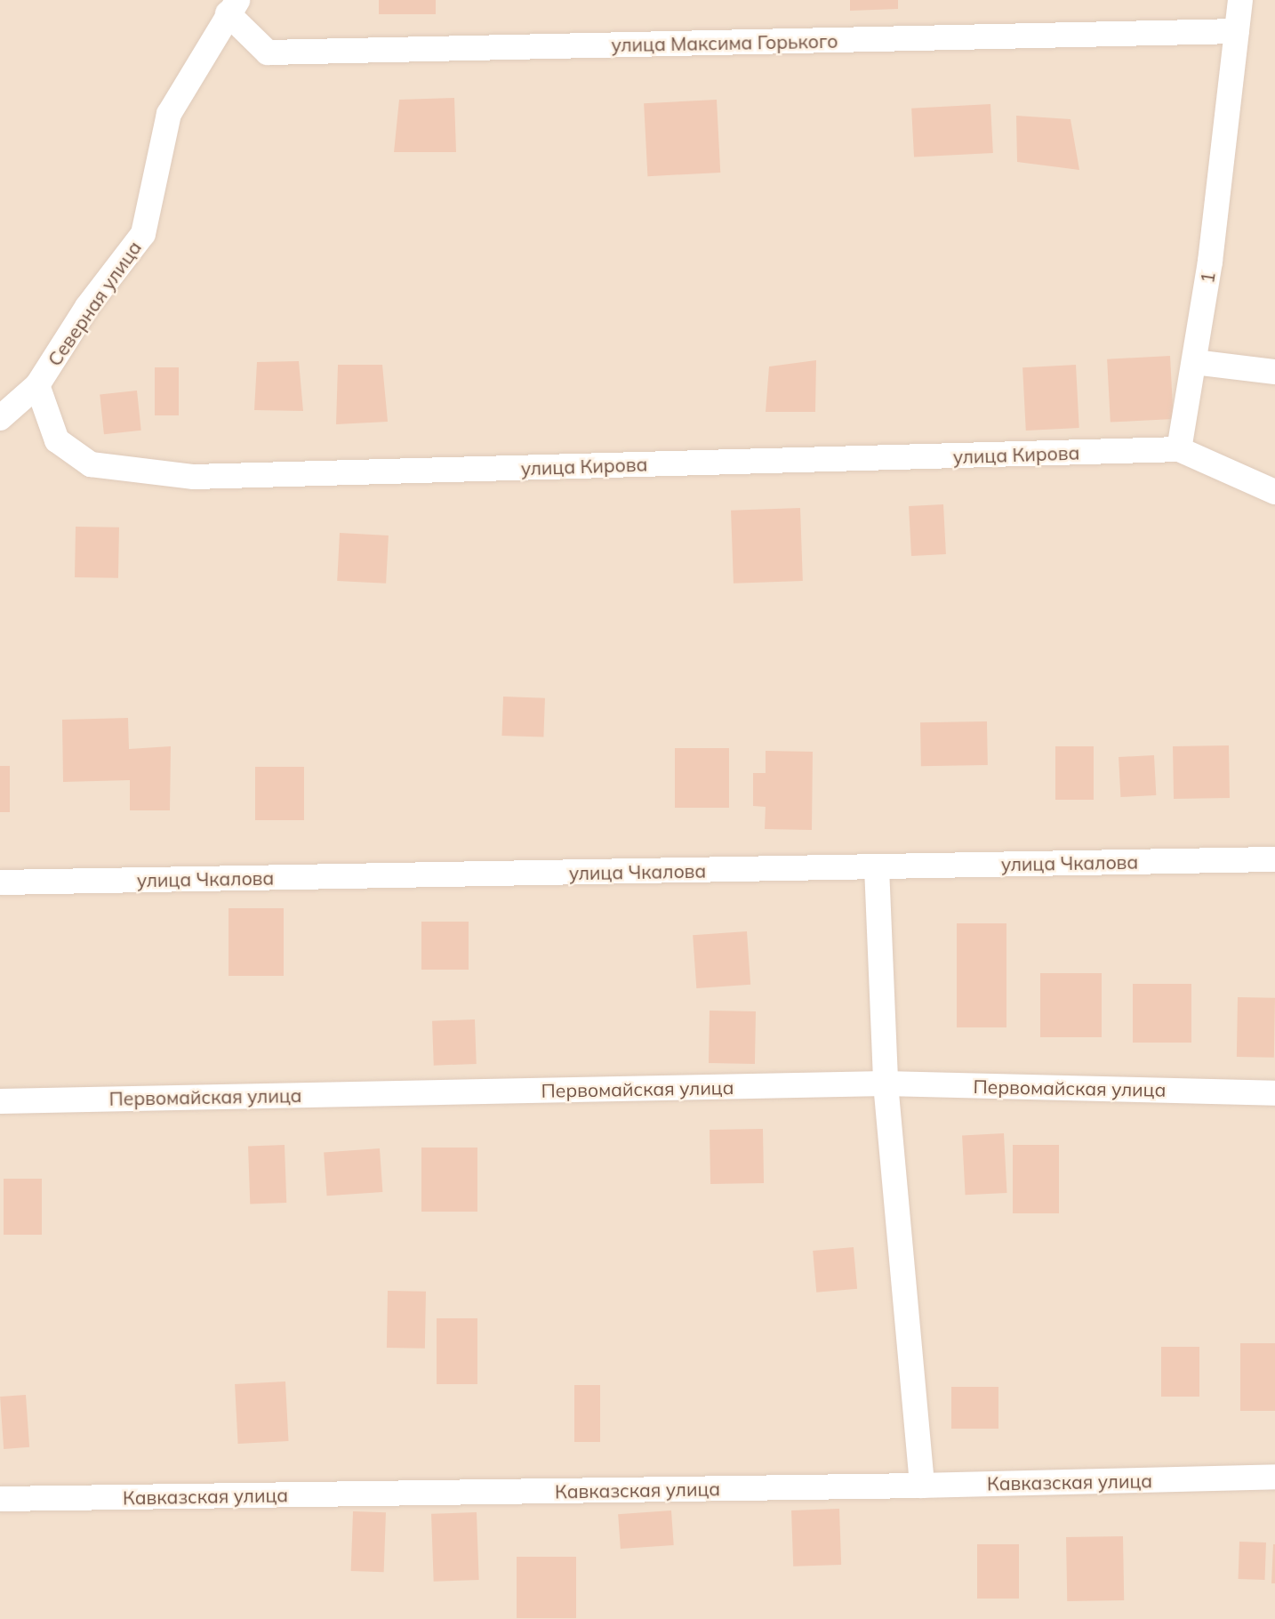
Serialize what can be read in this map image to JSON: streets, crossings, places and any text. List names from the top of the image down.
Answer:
{
  "streets": {
    "street": [
      "улица Максима Горького",
      "1",
      "Северная улица",
      "улица Кирова",
      "улица Чкалова",
      "Первомайская улица",
      "Кавказская улица"
    ]
  },
  "crossings": [
    ["улица Максима Горького", "1"],
    ["улица Максима Горького", "Северная улица"],
    ["1", "улица Кирова"],
    ["Северная улица", "улица Кирова"]
  ]
}
